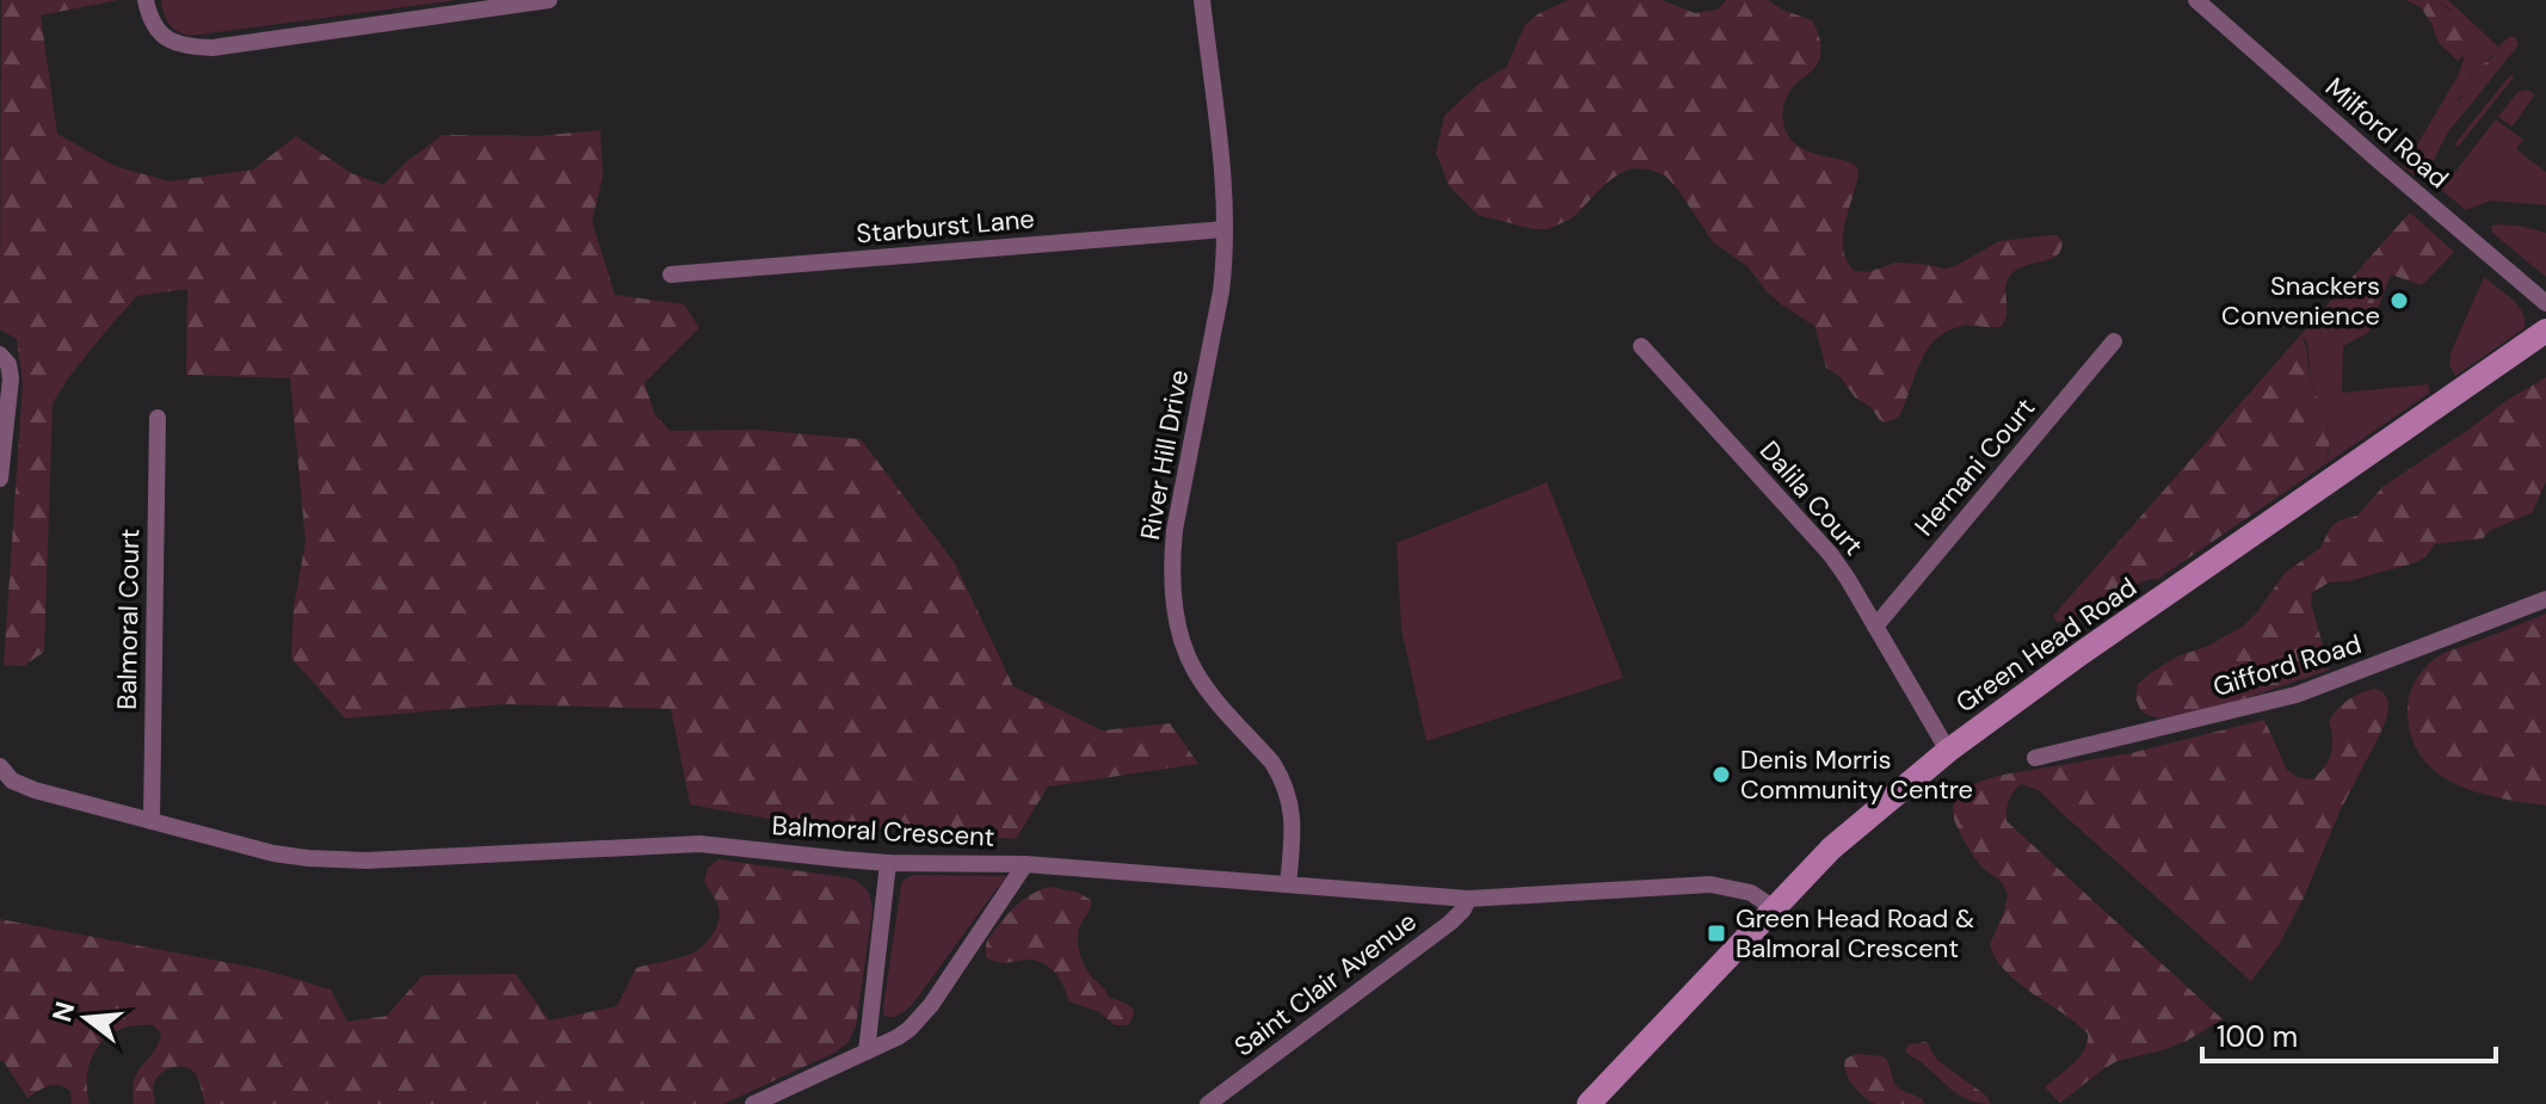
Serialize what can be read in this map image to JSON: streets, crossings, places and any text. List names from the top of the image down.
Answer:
{
  "streets": {
    "street": [
      "Milford Road",
      "Starburst Lane",
      "River Hill Drive",
      "Hernani Court",
      "Dalila Court",
      "Balmoral Court",
      "Green Head Road",
      "Gifford Road",
      "Balmoral Crescent",
      "Saint Clair Avenue"
    ]
  },
  "crossings": [
    ["Starburst Lane", "River Hill Drive"],
    ["River Hill Drive", "Balmoral Crescent"],
    ["Hernani Court", "Dalila Court"],
    ["Dalila Court", "Green Head Road"],
    ["Balmoral Court", "Balmoral Crescent"],
    ["Green Head Road", "Balmoral Crescent"],
    ["Balmoral Crescent", "Saint Clair Avenue"]
  ],
  "places": {
    "other": ["Snackers Convenience", "Denis Morris Community Centre"],
    "transit": ["Green Head Road & Balmoral Crescent"]
  },
  "scale_bar": "100 m",
  "north": "left"
}
